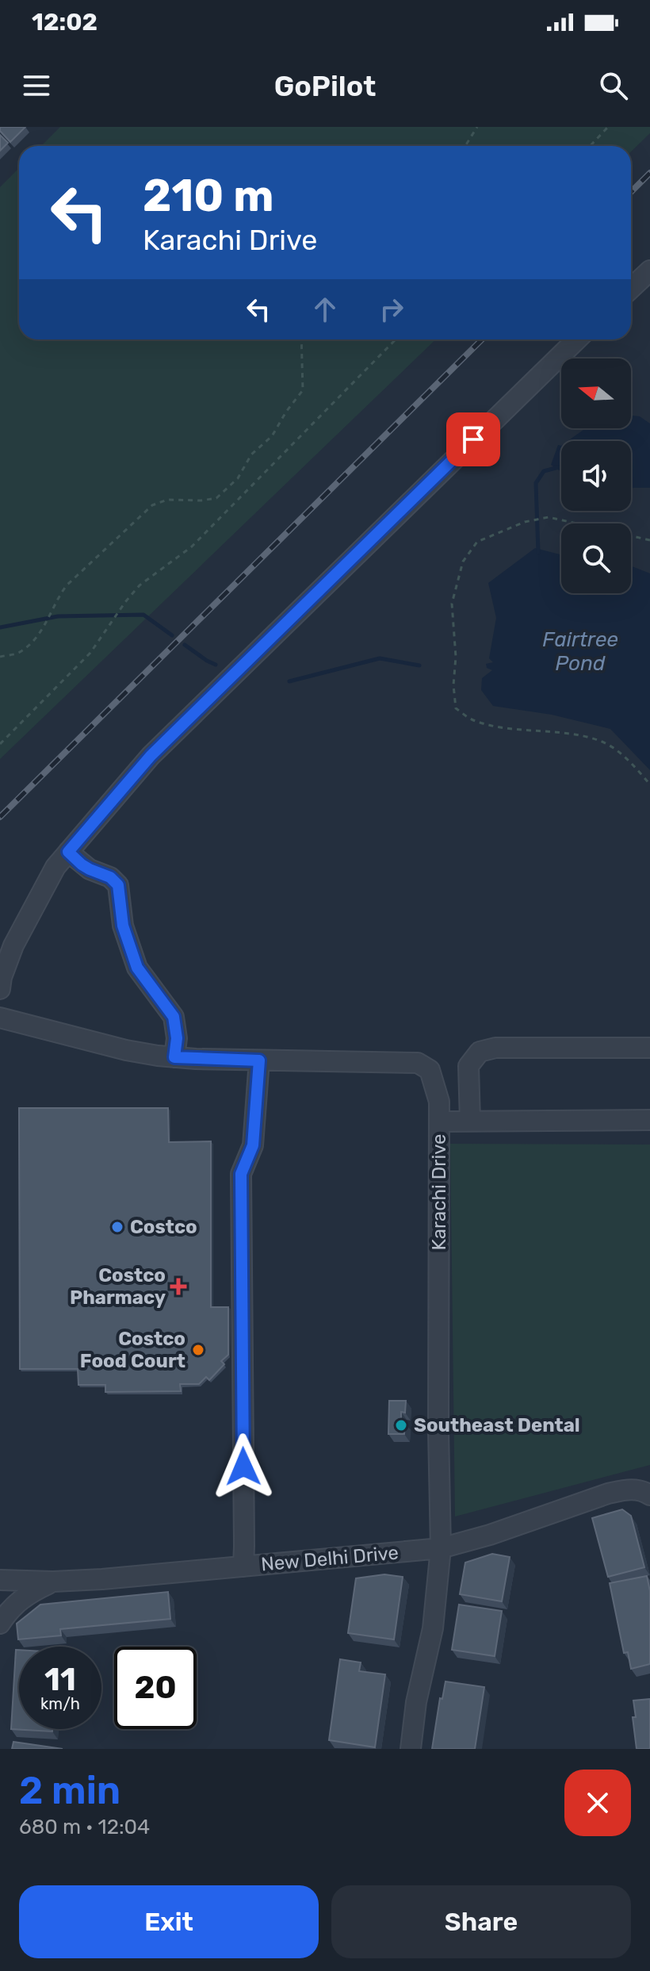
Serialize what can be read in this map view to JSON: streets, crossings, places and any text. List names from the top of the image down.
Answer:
{
  "streets": {
    "street": ["Karachi Drive", "New Delhi Drive"]
  },
  "crossings": [
    ["Karachi Drive", "New Delhi Drive"]
  ],
  "water": ["Fairtree Pond"],
  "places": {
    "other": ["Costco", "Costco Food Court", "Southeast Dental"],
    "health": ["Costco Pharmacy"]
  },
  "north": "left",
  "page": {
    "status": "12:02",
    "header": "GoPilot",
    "turn": ["210 m", "Karachi Drive"],
    "speed": "11 km/h",
    "limit": "20",
    "heading": ["2 min", "680 m · 12:04"],
    "buttons": ["Exit", "Share"]
  }
}
